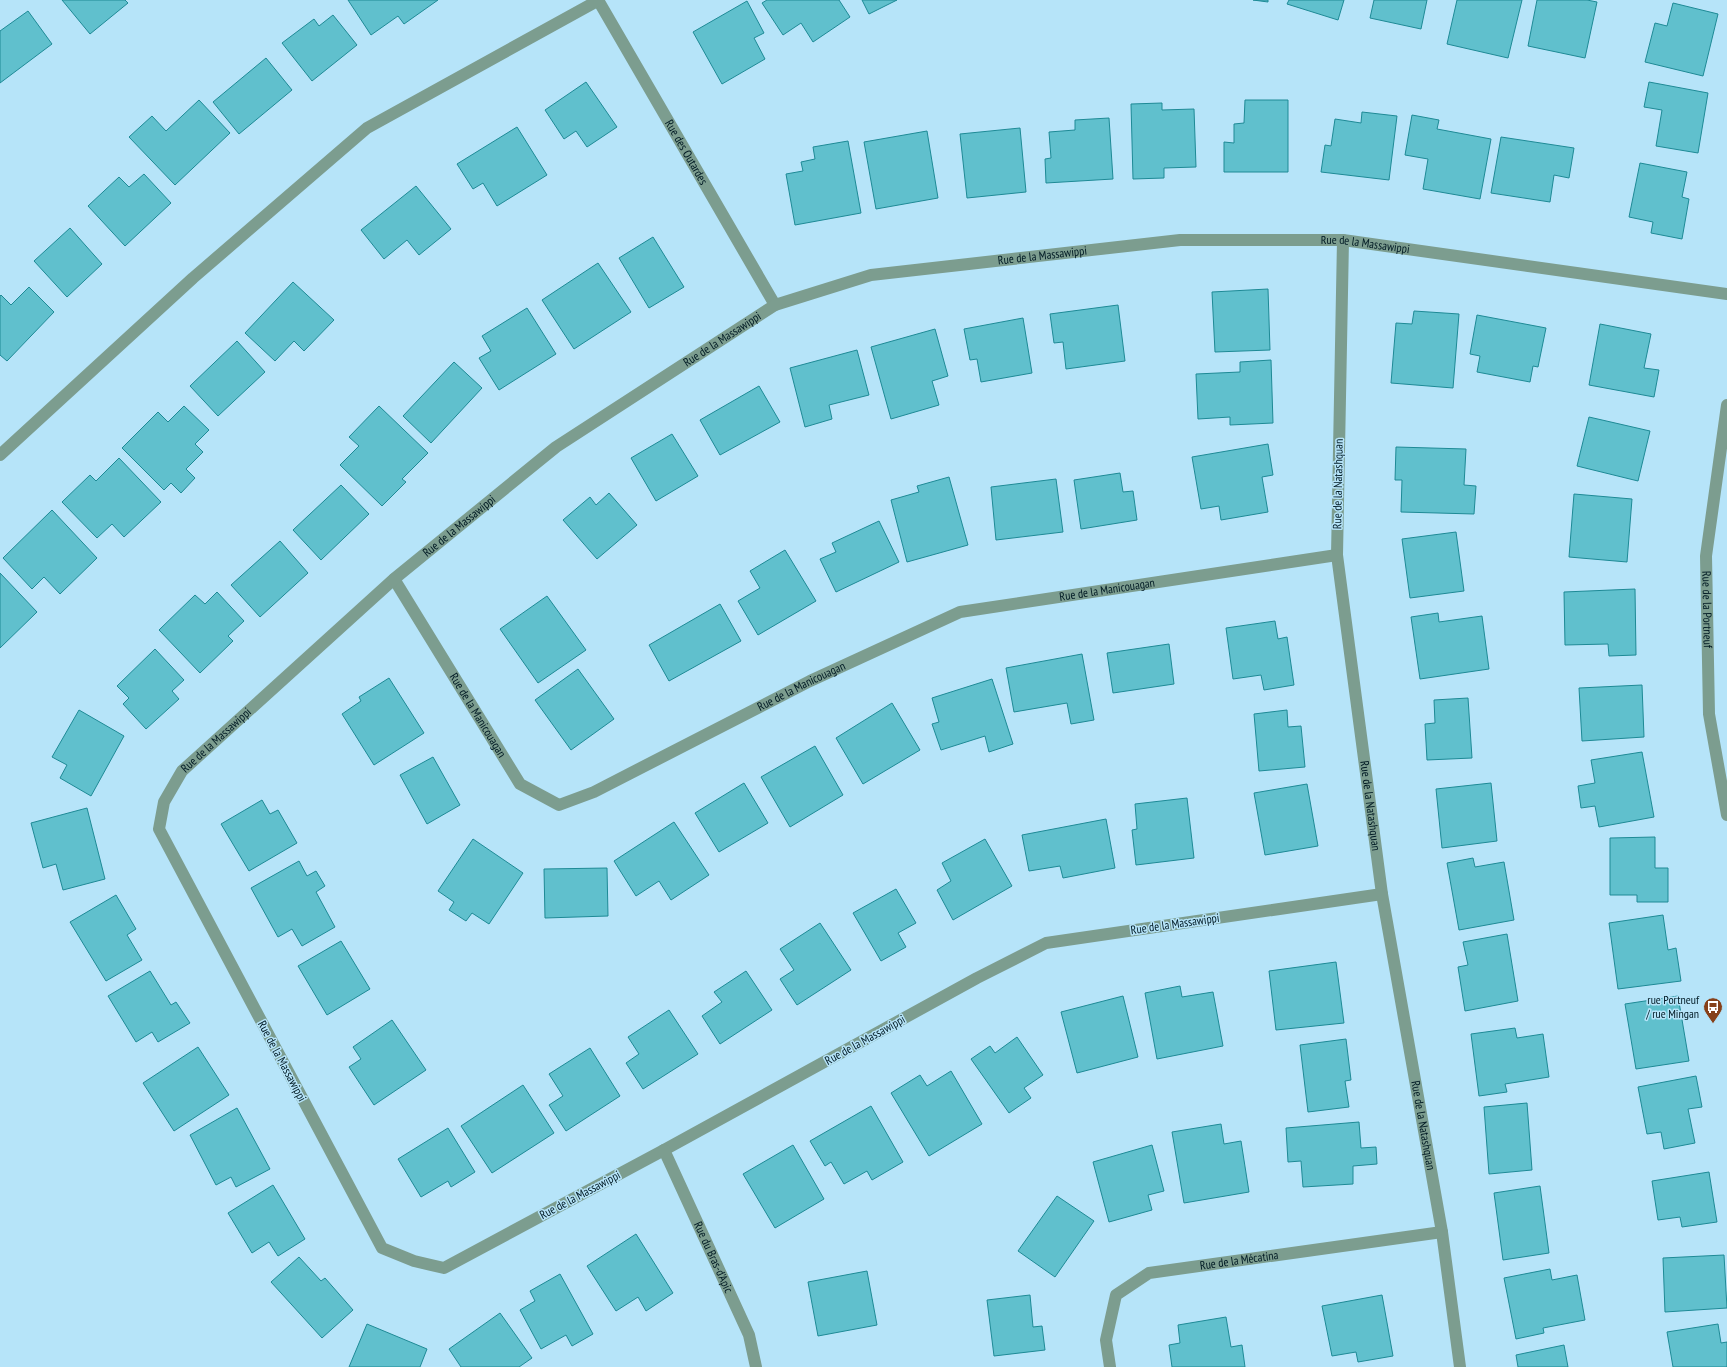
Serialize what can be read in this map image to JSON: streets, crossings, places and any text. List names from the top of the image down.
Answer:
{
  "streets": {
    "street": [
      "Rue des Outardes",
      "Rue de la Massawippi",
      "Rue de la Natashquan",
      "Rue de la Manicouagan",
      "Rue de la Portneuf",
      "Rue du Bras-d'Apic",
      "Rue de la Mécatina"
    ]
  },
  "crossings": [
    ["Rue des Outardes", "Rue de la Massawippi"],
    ["Rue de la Massawippi", "Rue de la Natashquan"],
    ["Rue de la Massawippi", "Rue de la Manicouagan"],
    ["Rue de la Massawippi", "Rue du Bras-d'Apic"],
    ["Rue de la Natashquan", "Rue de la Manicouagan"],
    ["Rue de la Natashquan", "Rue de la Mécatina"]
  ],
  "places": {
    "bus stop": ["rue Portneuf / rue Mingan"]
  }
}
